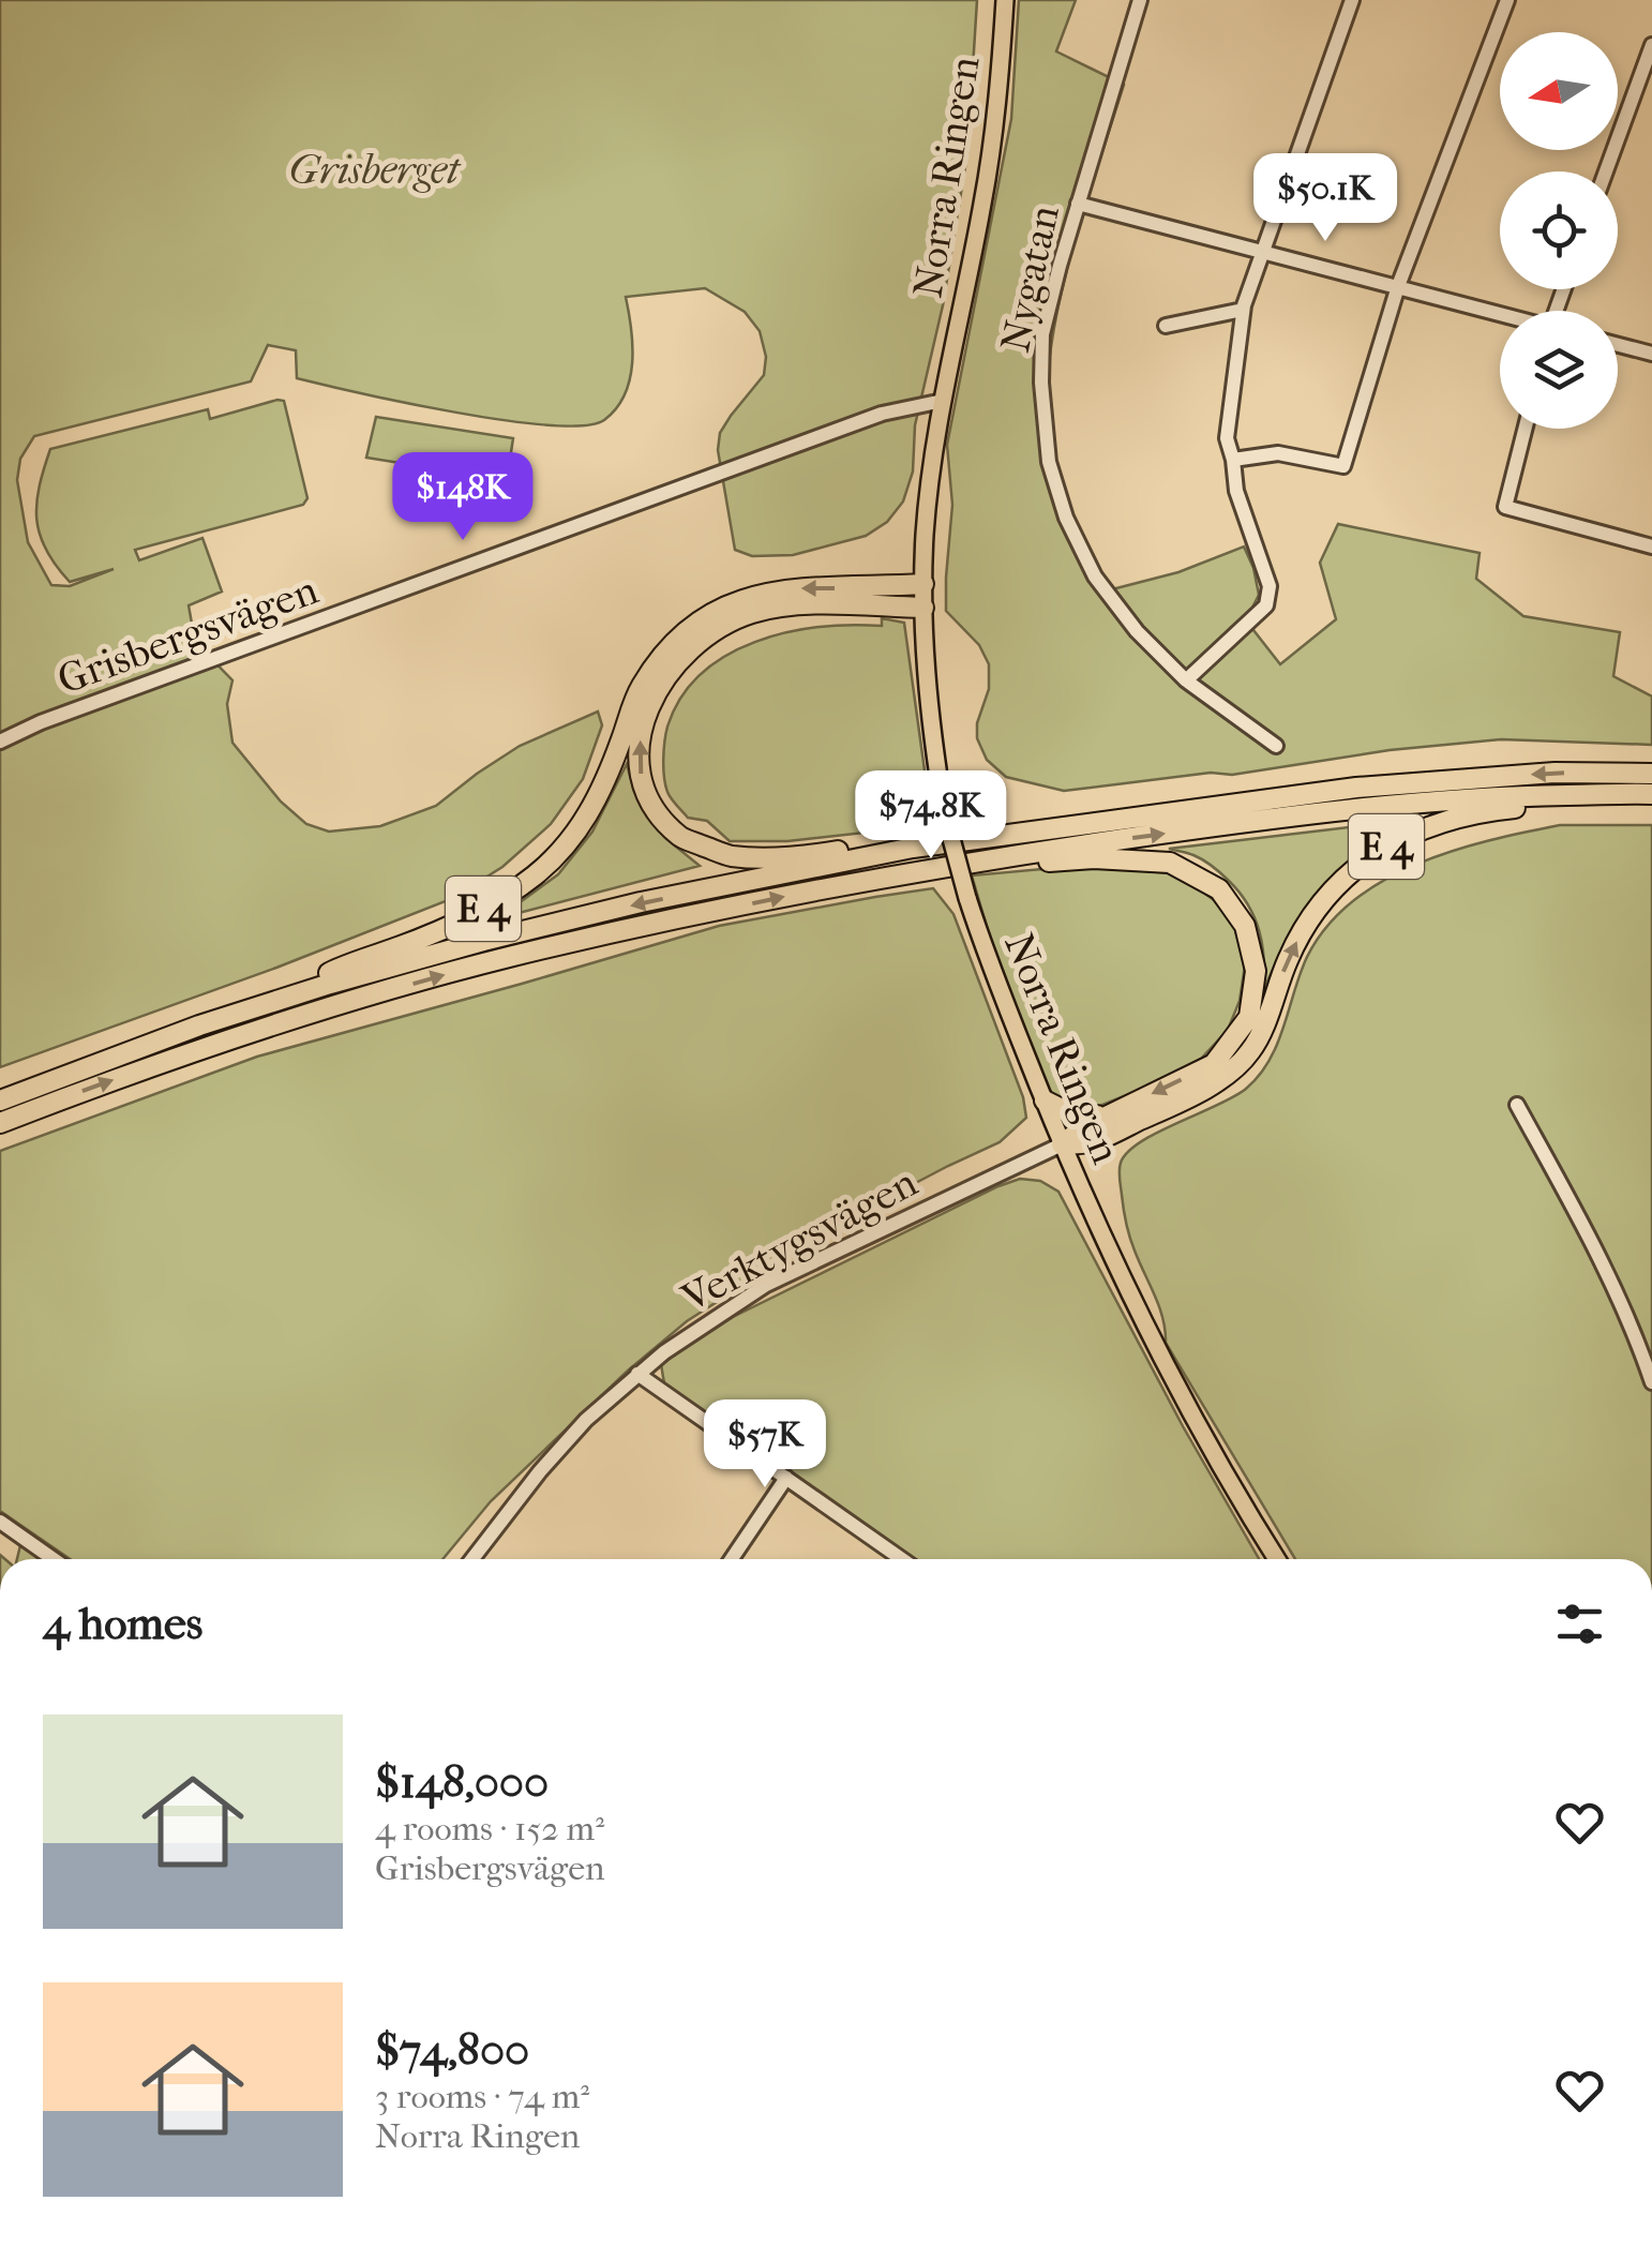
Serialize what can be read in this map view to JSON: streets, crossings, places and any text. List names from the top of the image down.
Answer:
{
  "streets": {
    "highway": ["E 4"],
    "main road": ["Norra Ringen"],
    "street": ["Nygatan", "Grisbergsvägen", "Verktygsvägen"]
  },
  "crossings": [
    ["Norra Ringen", "Grisbergsvägen"],
    ["Norra Ringen", "E 4"],
    ["Norra Ringen", "Verktygsvägen"],
    ["E 4", "Verktygsvägen"]
  ],
  "parks": ["Grisberget"],
  "north": "left",
  "page": {
    "price": [
      "$50.1K",
      "$148K",
      "$74.8K",
      "$57K"
    ],
    "heading": "4 homes",
    "list": [
      {
        "name": "$148,000",
        "note": "4 rooms · 152 m² · Grisbergsvägen"
      },
      {
        "name": "$74,800",
        "note": "3 rooms · 74 m² · Norra Ringen"
      }
    ]
  }
}
